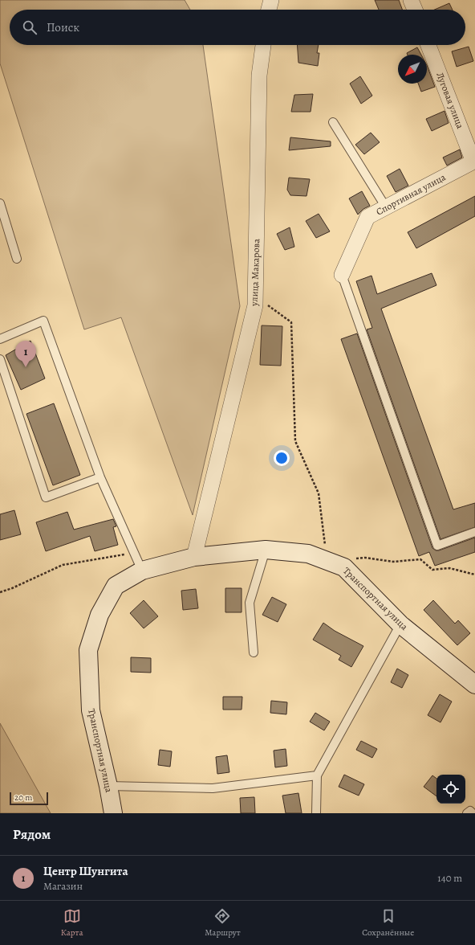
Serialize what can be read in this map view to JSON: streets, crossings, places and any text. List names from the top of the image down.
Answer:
{
  "streets": {
    "main road": ["Транспортная улица"],
    "street": ["Луговая улица", "Спортивная улица", "улица Макарова"]
  },
  "crossings": [
    ["Луговая улица", "Спортивная улица"],
    ["улица Макарова", "Транспортная улица"]
  ],
  "scale_bar": "20 m",
  "north": "bottom left",
  "page": {
    "search": "Поиск",
    "pins": "1",
    "scale": "20 m",
    "heading": "Рядом",
    "list": [
      {
        "mark": "1",
        "name": "Центр Шунгита",
        "note": "Магазин",
        "value": "140 m"
      }
    ],
    "nav": ["Карта", "Маршрут", "Сохранённые"]
  }
}
